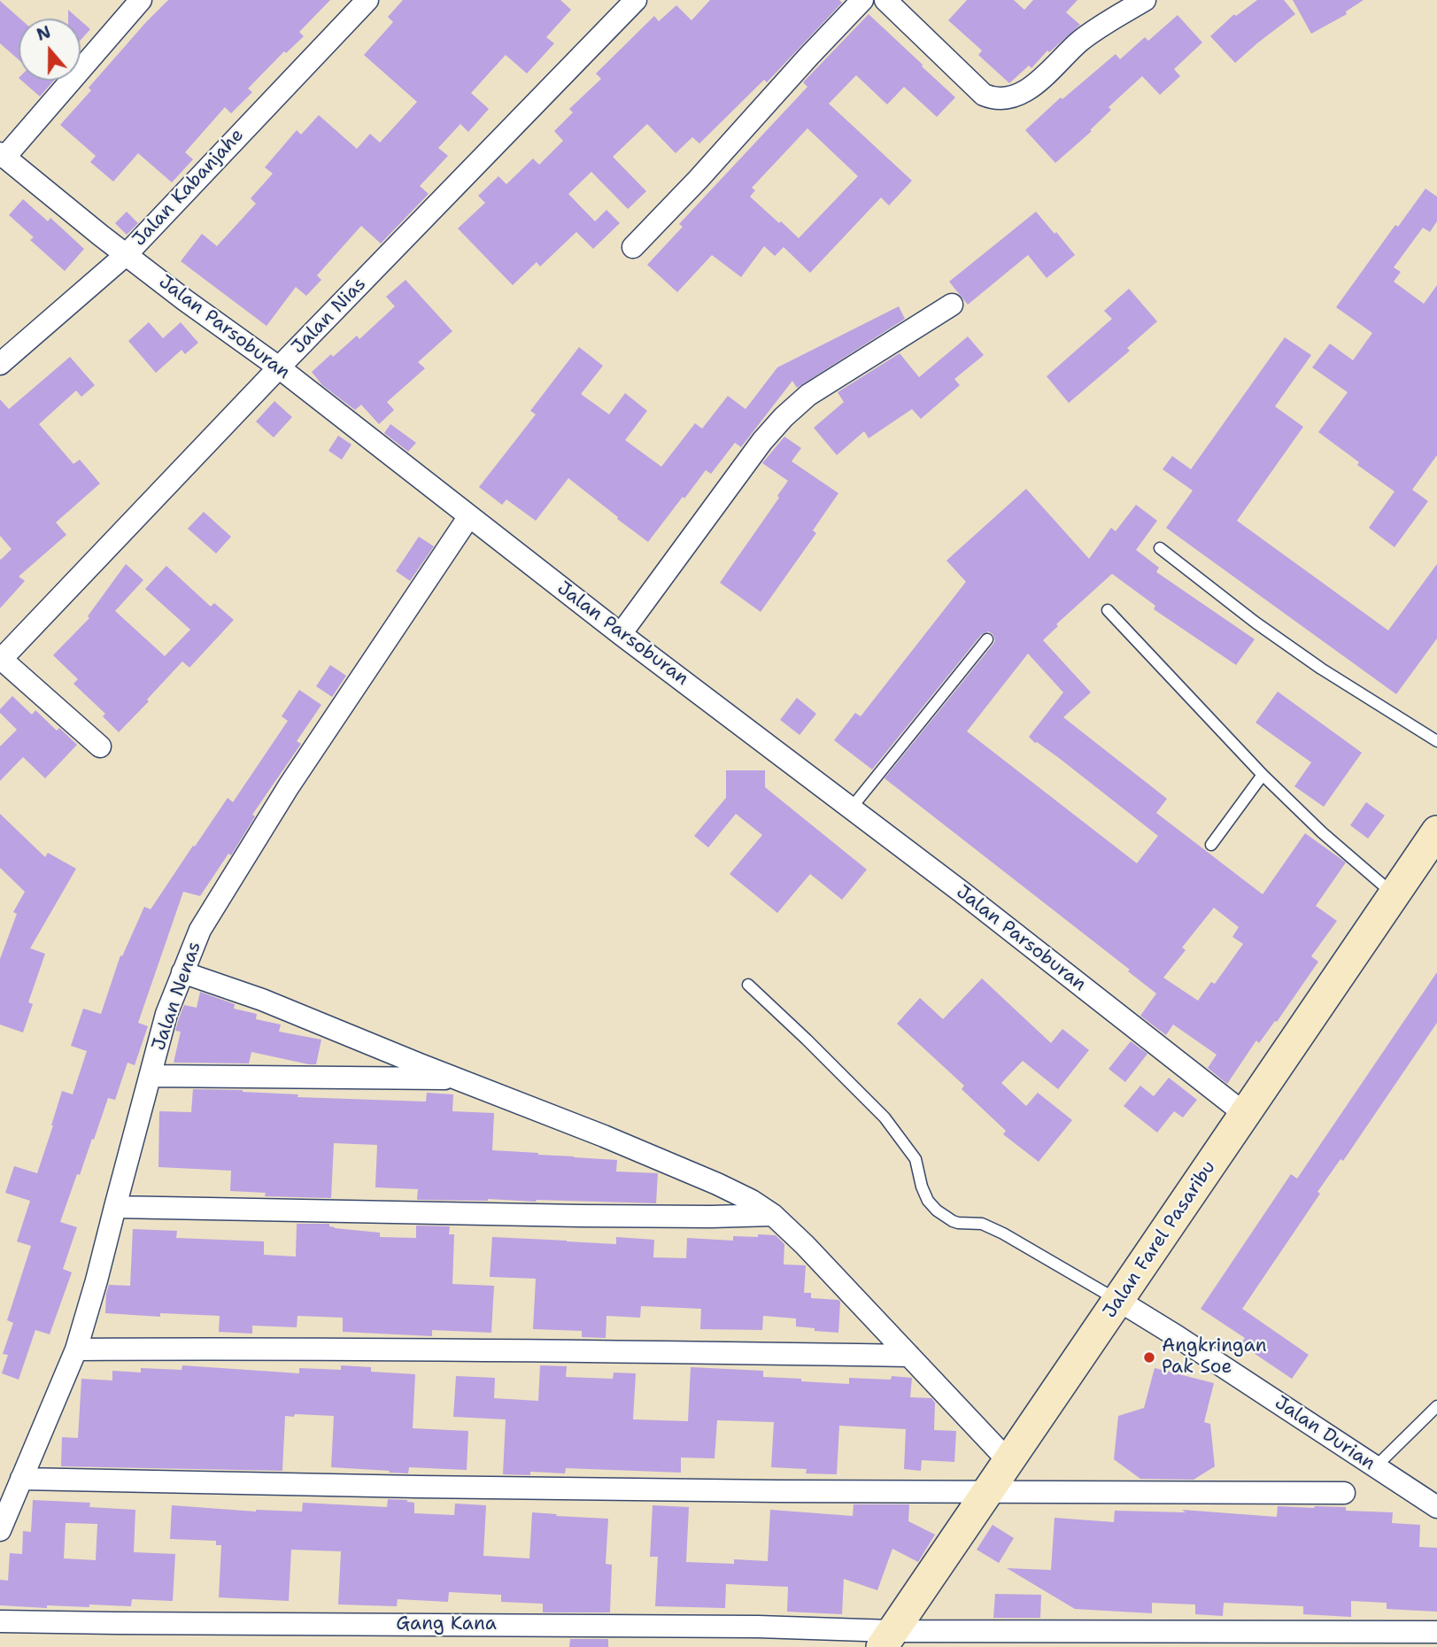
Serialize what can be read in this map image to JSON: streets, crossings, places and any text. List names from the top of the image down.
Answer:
{
  "streets": {
    "street": [
      "Jalan Kabanjahe",
      "Jalan Nias",
      "Jalan Parsoburan",
      "Jalan Nenas",
      "Jalan Farel Pasaribu",
      "Jalan Durian",
      "Gang Kana"
    ]
  },
  "crossings": [
    ["Jalan Kabanjahe", "Jalan Parsoburan"],
    ["Jalan Nias", "Jalan Parsoburan"],
    ["Jalan Parsoburan", "Jalan Nenas"],
    ["Jalan Parsoburan", "Jalan Farel Pasaribu"],
    ["Jalan Farel Pasaribu", "Jalan Durian"],
    ["Jalan Farel Pasaribu", "Gang Kana"]
  ],
  "places": ["Angkringan Pak Soe"],
  "north": "top"
}
